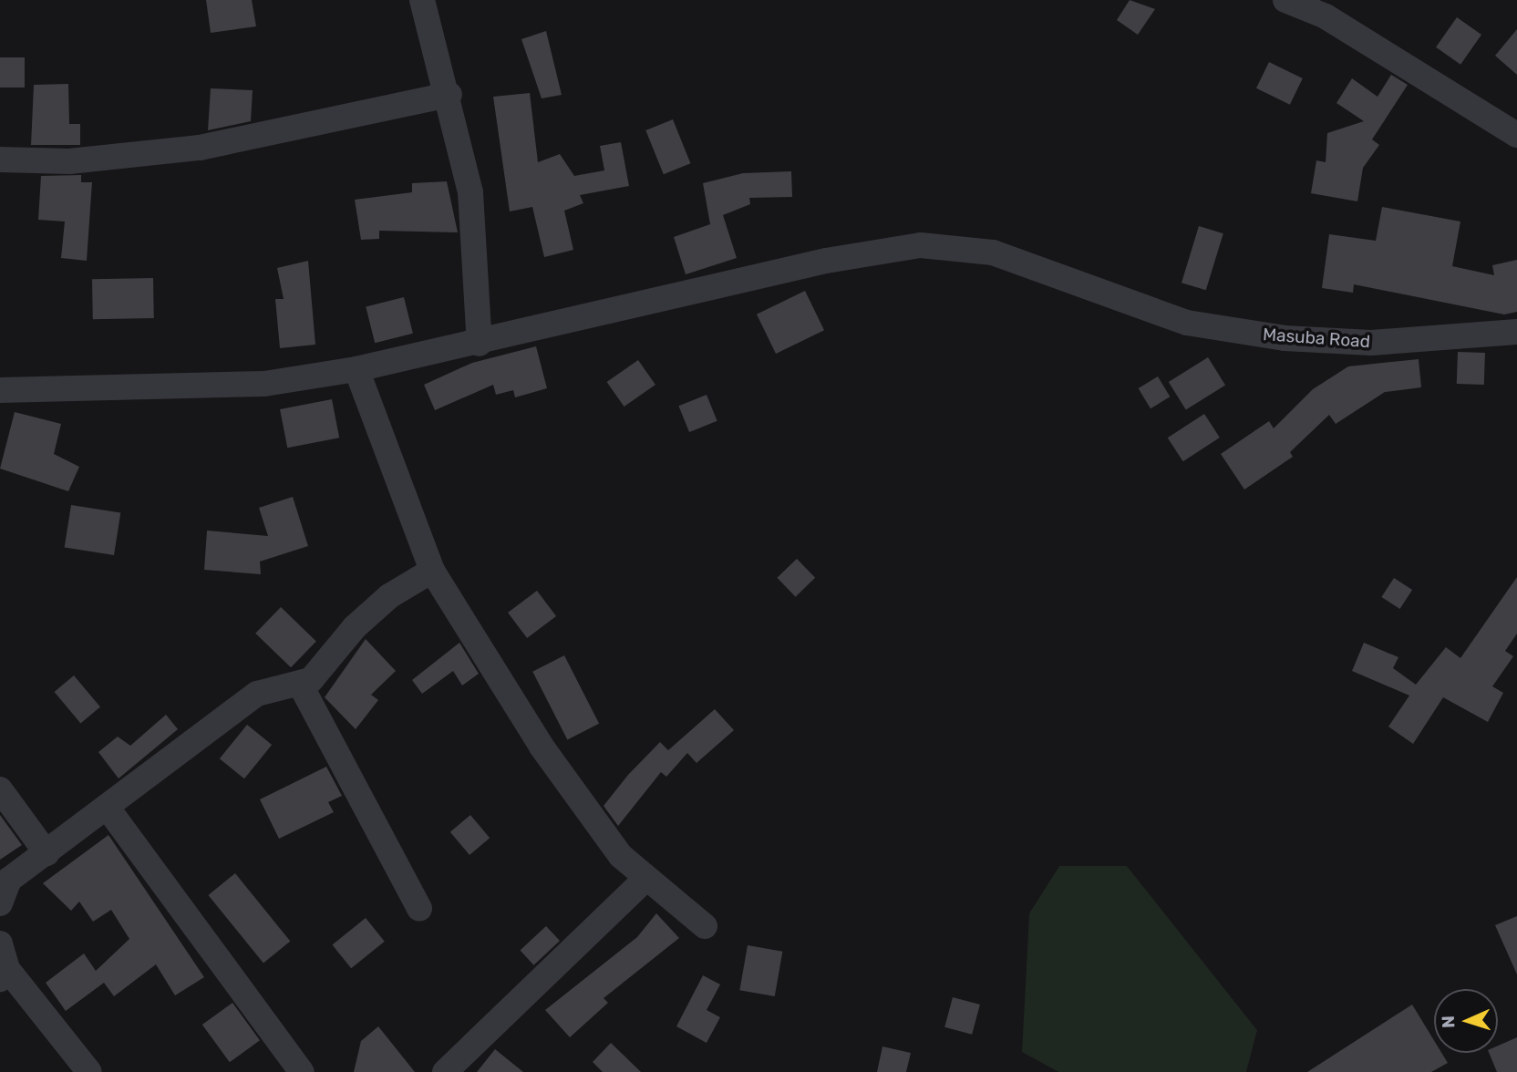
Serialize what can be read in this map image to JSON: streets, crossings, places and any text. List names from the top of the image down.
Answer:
{
  "streets": {
    "street": ["Masuba Road"]
  },
  "north": "left"
}
